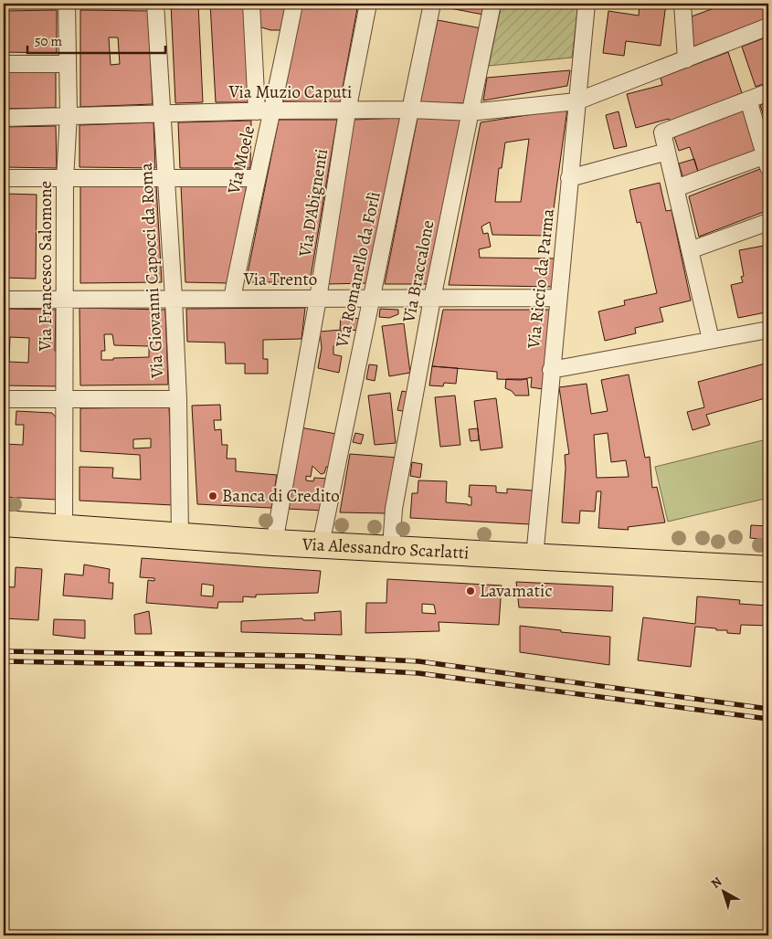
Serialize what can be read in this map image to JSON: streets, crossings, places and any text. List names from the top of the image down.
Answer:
{
  "streets": {
    "main road": ["Via Alessandro Scarlatti"],
    "street": [
      "Via Muzio Caputi",
      "Via Moele",
      "Via D'Abignenti",
      "Via Francesco Salomone",
      "Via Romanello da Forlì",
      "Via Giovanni Capocci da Roma",
      "Via Braccalone",
      "Via Riccio da Parma",
      "Via Trento"
    ]
  },
  "crossings": [
    ["Via Muzio Caputi", "Via Moele"],
    ["Via Muzio Caputi", "Via D'Abignenti"],
    ["Via Muzio Caputi", "Via Francesco Salomone"],
    ["Via Muzio Caputi", "Via Romanello da Forlì"],
    ["Via Muzio Caputi", "Via Giovanni Capocci da Roma"],
    ["Via Muzio Caputi", "Via Braccalone"],
    ["Via Muzio Caputi", "Via Riccio da Parma"],
    ["Via Moele", "Via Trento"],
    ["Via D'Abignenti", "Via Trento"],
    ["Via D'Abignenti", "Via Alessandro Scarlatti"],
    ["Via Francesco Salomone", "Via Trento"],
    ["Via Francesco Salomone", "Via Alessandro Scarlatti"],
    ["Via Romanello da Forlì", "Via Trento"],
    ["Via Romanello da Forlì", "Via Alessandro Scarlatti"],
    ["Via Giovanni Capocci da Roma", "Via Trento"],
    ["Via Giovanni Capocci da Roma", "Via Alessandro Scarlatti"],
    ["Via Braccalone", "Via Trento"],
    ["Via Braccalone", "Via Alessandro Scarlatti"],
    ["Via Riccio da Parma", "Via Trento"],
    ["Via Riccio da Parma", "Via Alessandro Scarlatti"]
  ],
  "places": ["Banca di Credito", "Lavamatic"],
  "scale_bar": "50 m",
  "north": "top left"
}
